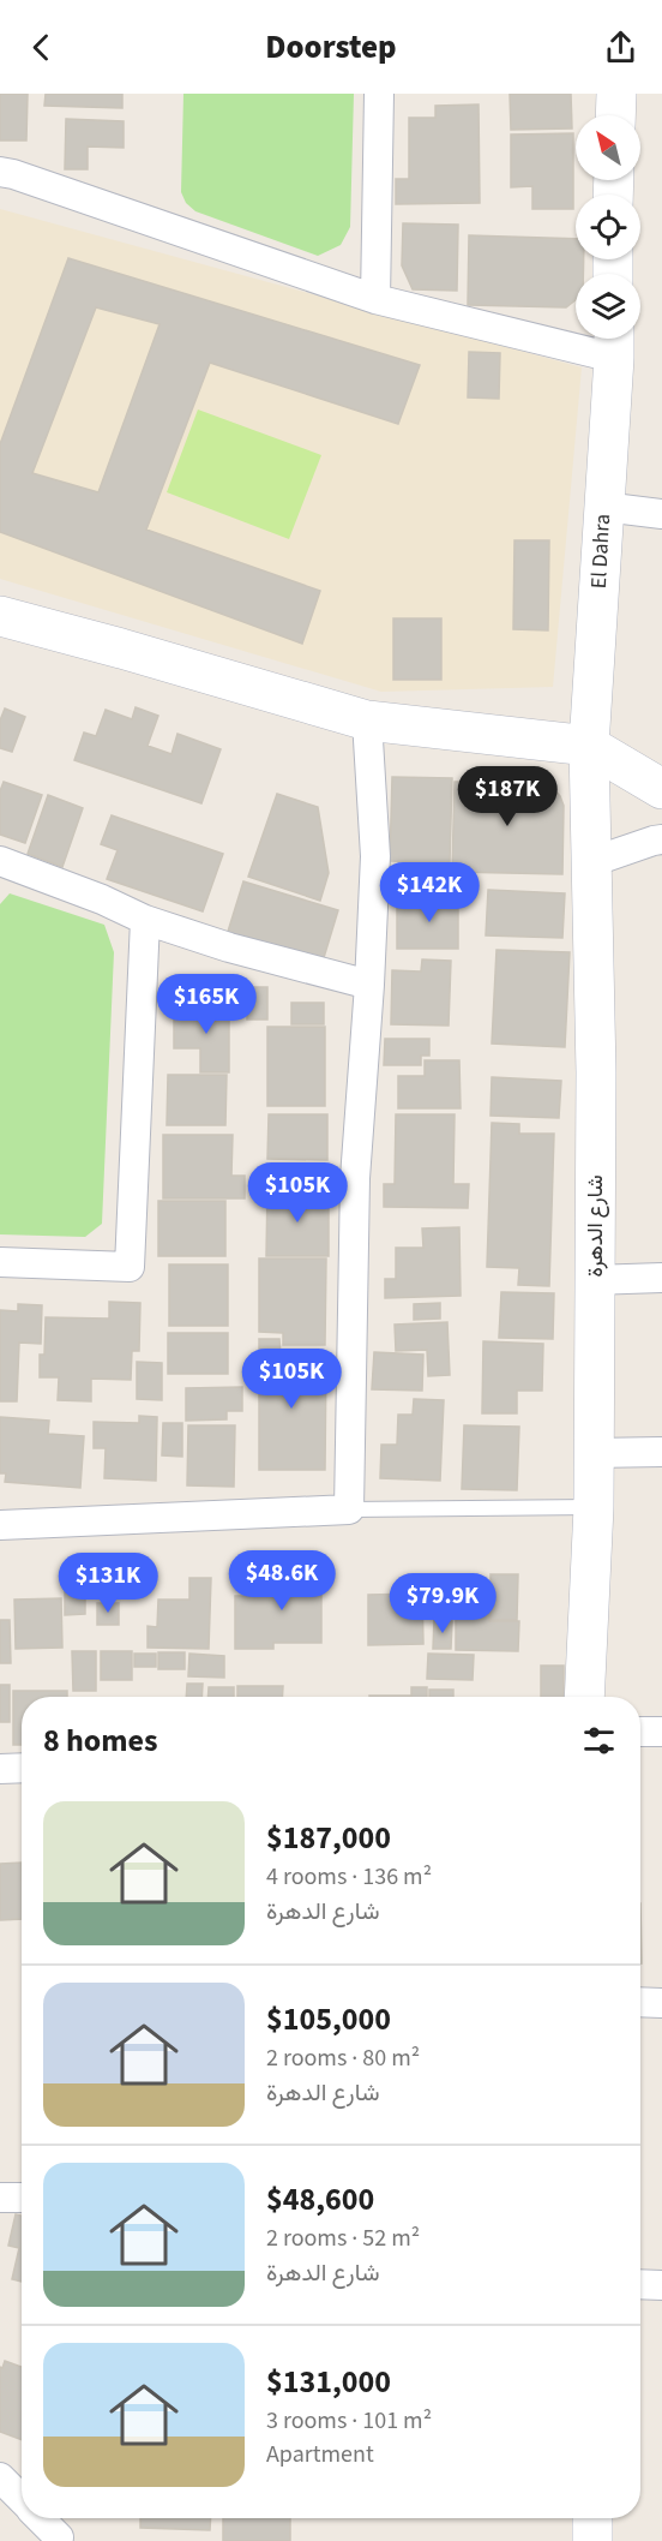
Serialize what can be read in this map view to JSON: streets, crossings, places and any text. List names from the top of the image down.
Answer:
{
  "streets": {
    "street": ["El Dahra", "شارع الدهرة"]
  },
  "crossings": [
    ["El Dahra", "شارع الدهرة"]
  ],
  "north": "top left",
  "page": {
    "header": "Doorstep",
    "price": [
      "$187K",
      "$142K",
      "$165K",
      "$105K",
      "$105K",
      "$48.6K",
      "$131K",
      "$79.9K"
    ],
    "heading": "8 homes",
    "list": [
      {
        "name": "$187,000",
        "note": "4 rooms · 136 m² · شارع الدهرة"
      },
      {
        "name": "$105,000",
        "note": "2 rooms · 80 m² · شارع الدهرة"
      },
      {
        "name": "$48,600",
        "note": "2 rooms · 52 m² · شارع الدهرة"
      },
      {
        "name": "$131,000",
        "note": "3 rooms · 101 m² · Apartment"
      }
    ]
  }
}
